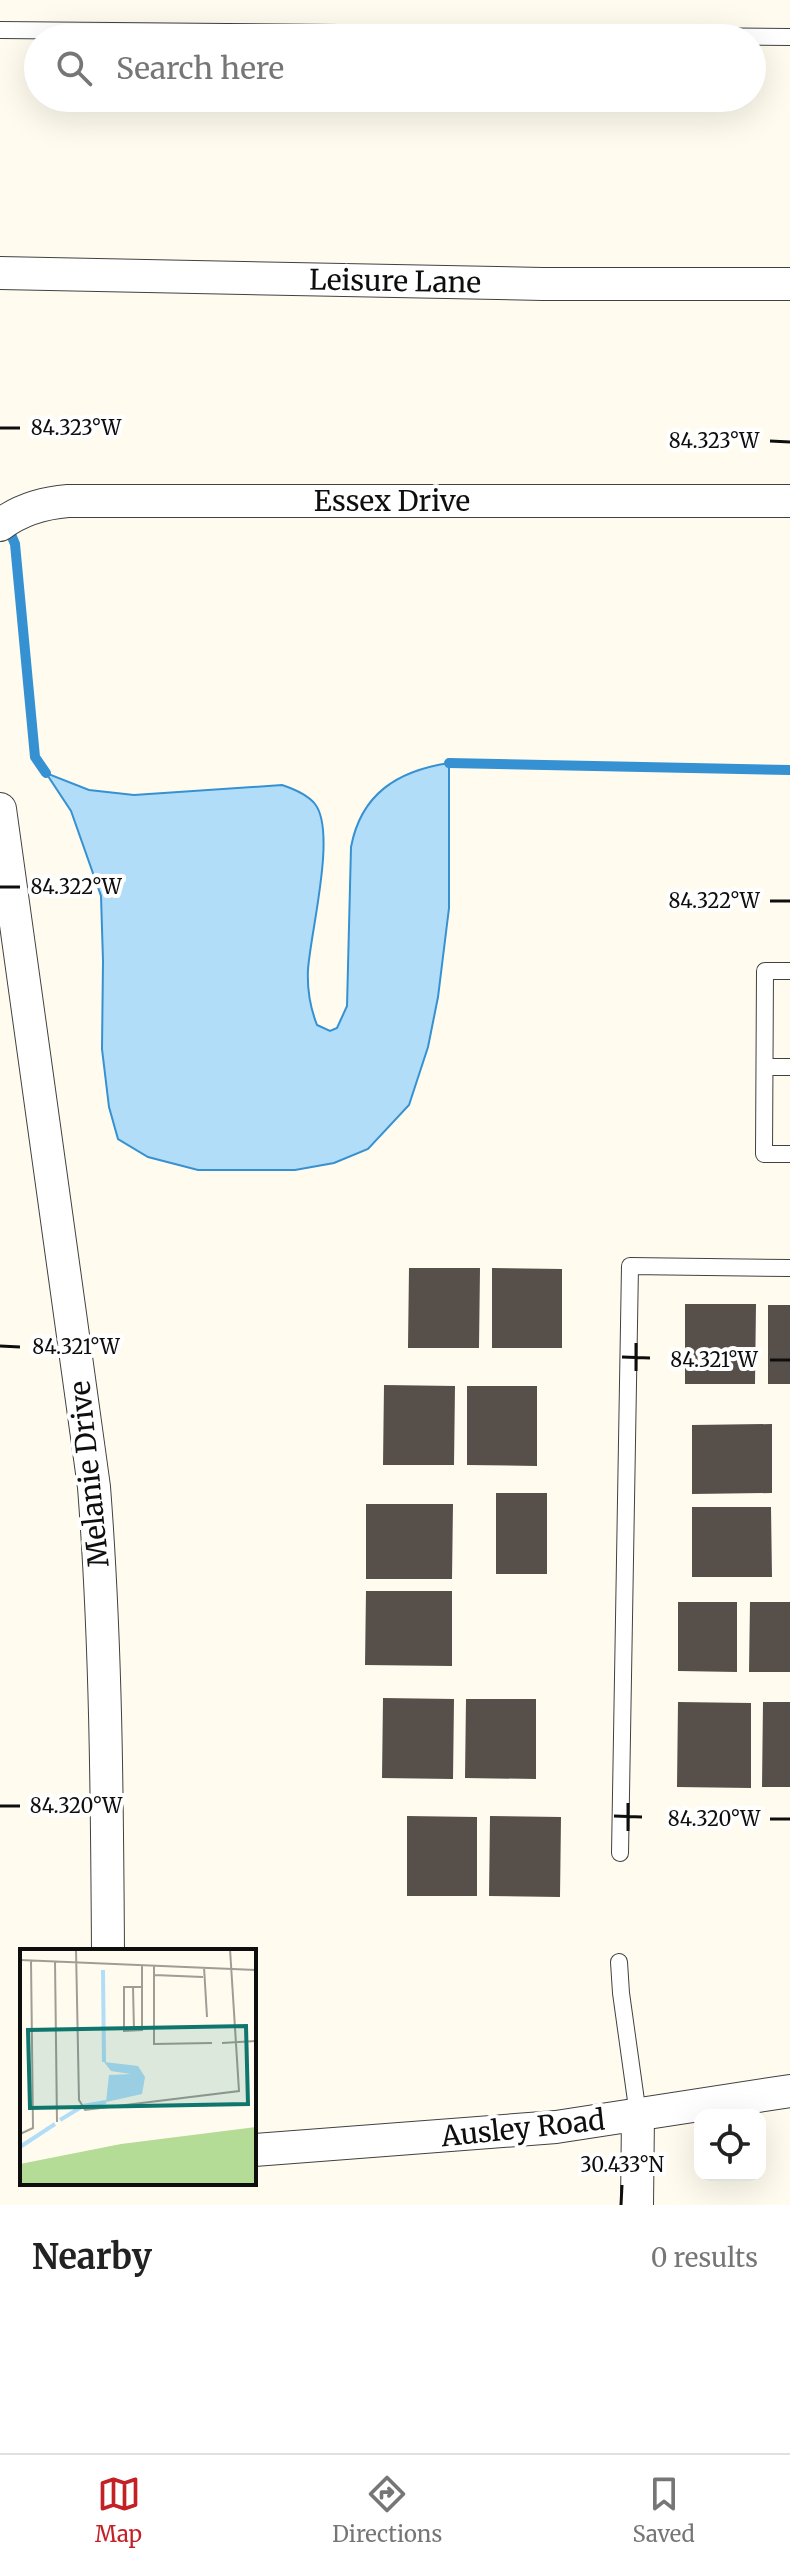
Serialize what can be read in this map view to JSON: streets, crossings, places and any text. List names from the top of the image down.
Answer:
{
  "streets": {
    "street": [
      "Leisure Lane",
      "Essex Drive",
      "Melanie Drive",
      "Ausley Road"
    ]
  },
  "page": {
    "search": "Search here",
    "heading": ["Nearby", "0 results"],
    "nav": ["Map", "Directions", "Saved"]
  },
  "coordinates": [
    "84.323°W",
    "84.322°W",
    "84.321°W",
    "84.320°W",
    "30.433°N"
  ]
}
